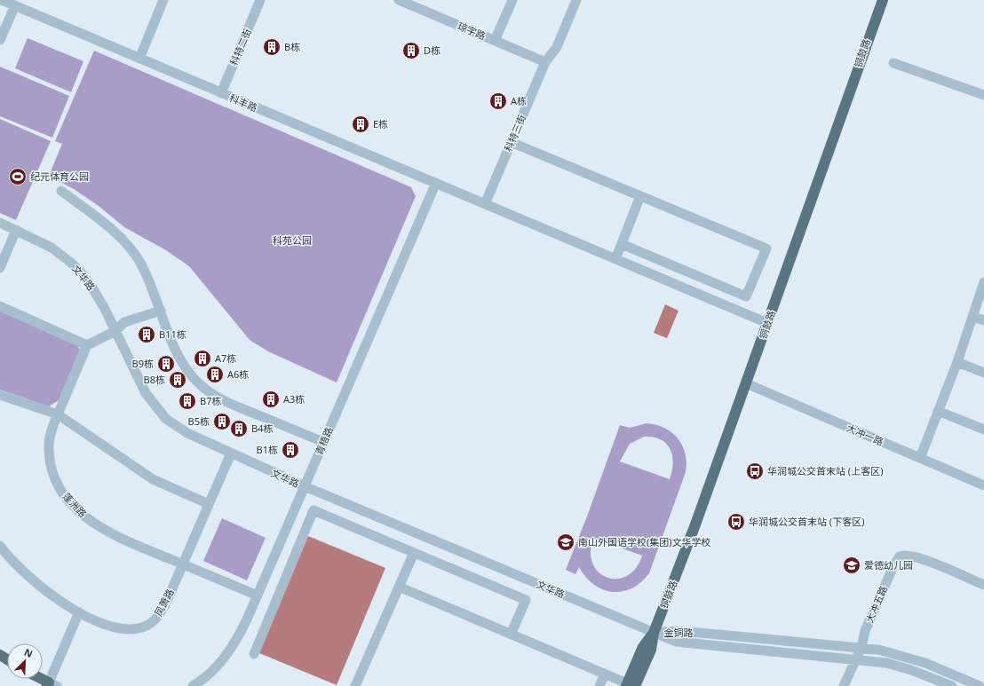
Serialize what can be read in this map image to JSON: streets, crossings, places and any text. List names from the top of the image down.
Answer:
{
  "streets": {
    "main road": ["铜鼓路"],
    "street": [
      "琼宇路",
      "科特二街",
      "科丰路",
      "科特三街",
      "文华路",
      "大冲一路",
      "青梧路",
      "蓬洲路",
      "凤萧路",
      "大冲五路",
      "金铜路"
    ]
  },
  "crossings": [
    ["琼宇路", "科特三街"],
    ["科特二街", "科丰路"],
    ["铜鼓路", "科丰路"],
    ["铜鼓路", "文华路"],
    ["铜鼓路", "大冲一路"],
    ["铜鼓路", "金铜路"],
    ["科丰路", "科特三街"],
    ["科丰路", "青梧路"],
    ["文华路", "青梧路"],
    ["文华路", "凤萧路"],
    ["文华路", "金铜路"],
    ["青梧路", "蓬洲路"],
    ["蓬洲路", "凤萧路"],
    ["大冲五路", "金铜路"]
  ],
  "parks": ["科苑公园"],
  "places": {
    "building": [
      "B栋",
      "D栋",
      "A栋",
      "E栋",
      "B11栋",
      "A7栋",
      "B9栋",
      "A6栋",
      "B8栋",
      "A3栋",
      "B7栋",
      "B5栋",
      "B4栋",
      "B1栋"
    ],
    "sports": ["纪元体育公园"],
    "bus stop": ["华润城公交首末站 (上客区)", "华润城公交首末站 (下客区)"],
    "school or university": ["南山外国语学校(集团)文华学校", "爱德幼儿园"]
  },
  "north": "top right"
}
